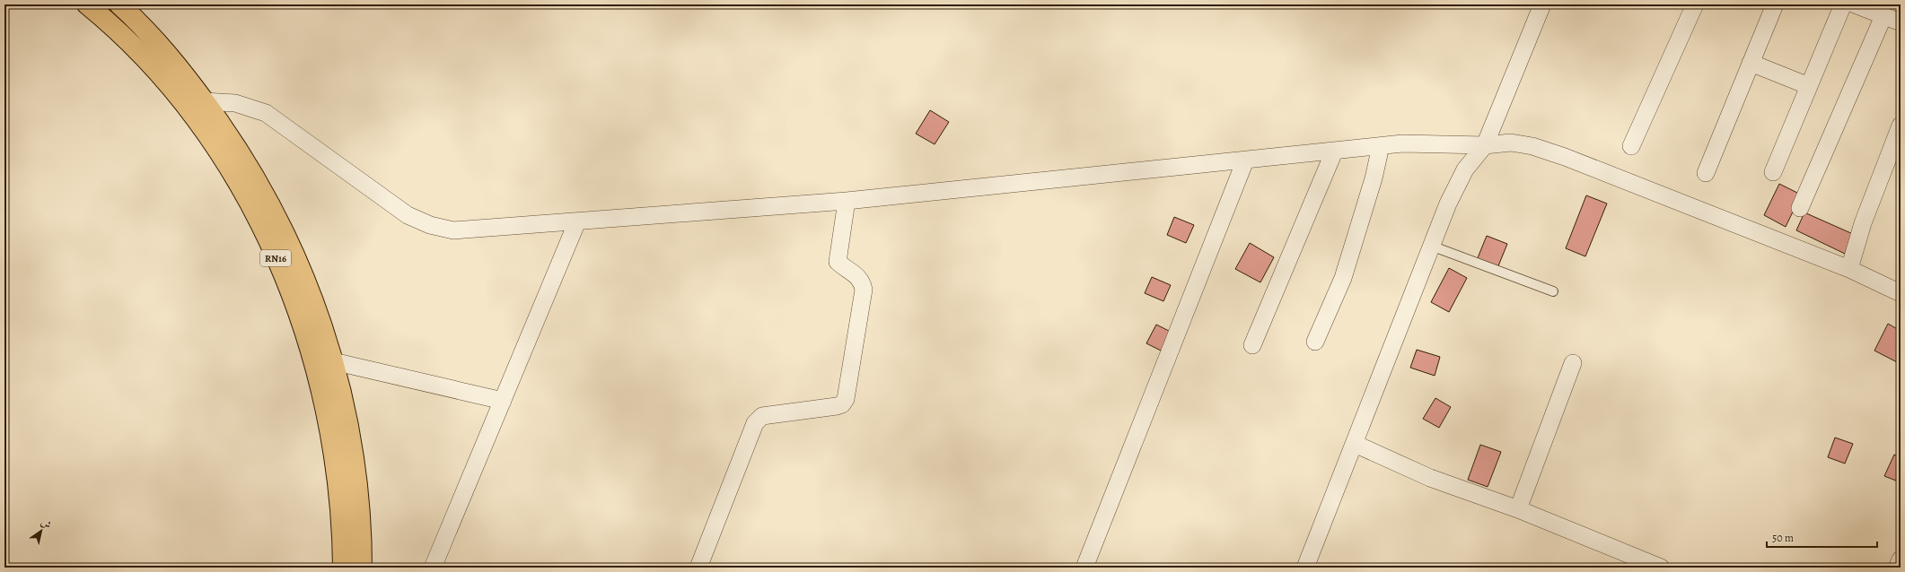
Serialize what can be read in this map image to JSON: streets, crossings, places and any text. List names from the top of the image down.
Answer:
{
  "streets": {
    "highway": ["RN16"]
  },
  "scale_bar": "50 m",
  "north": "top right"
}
